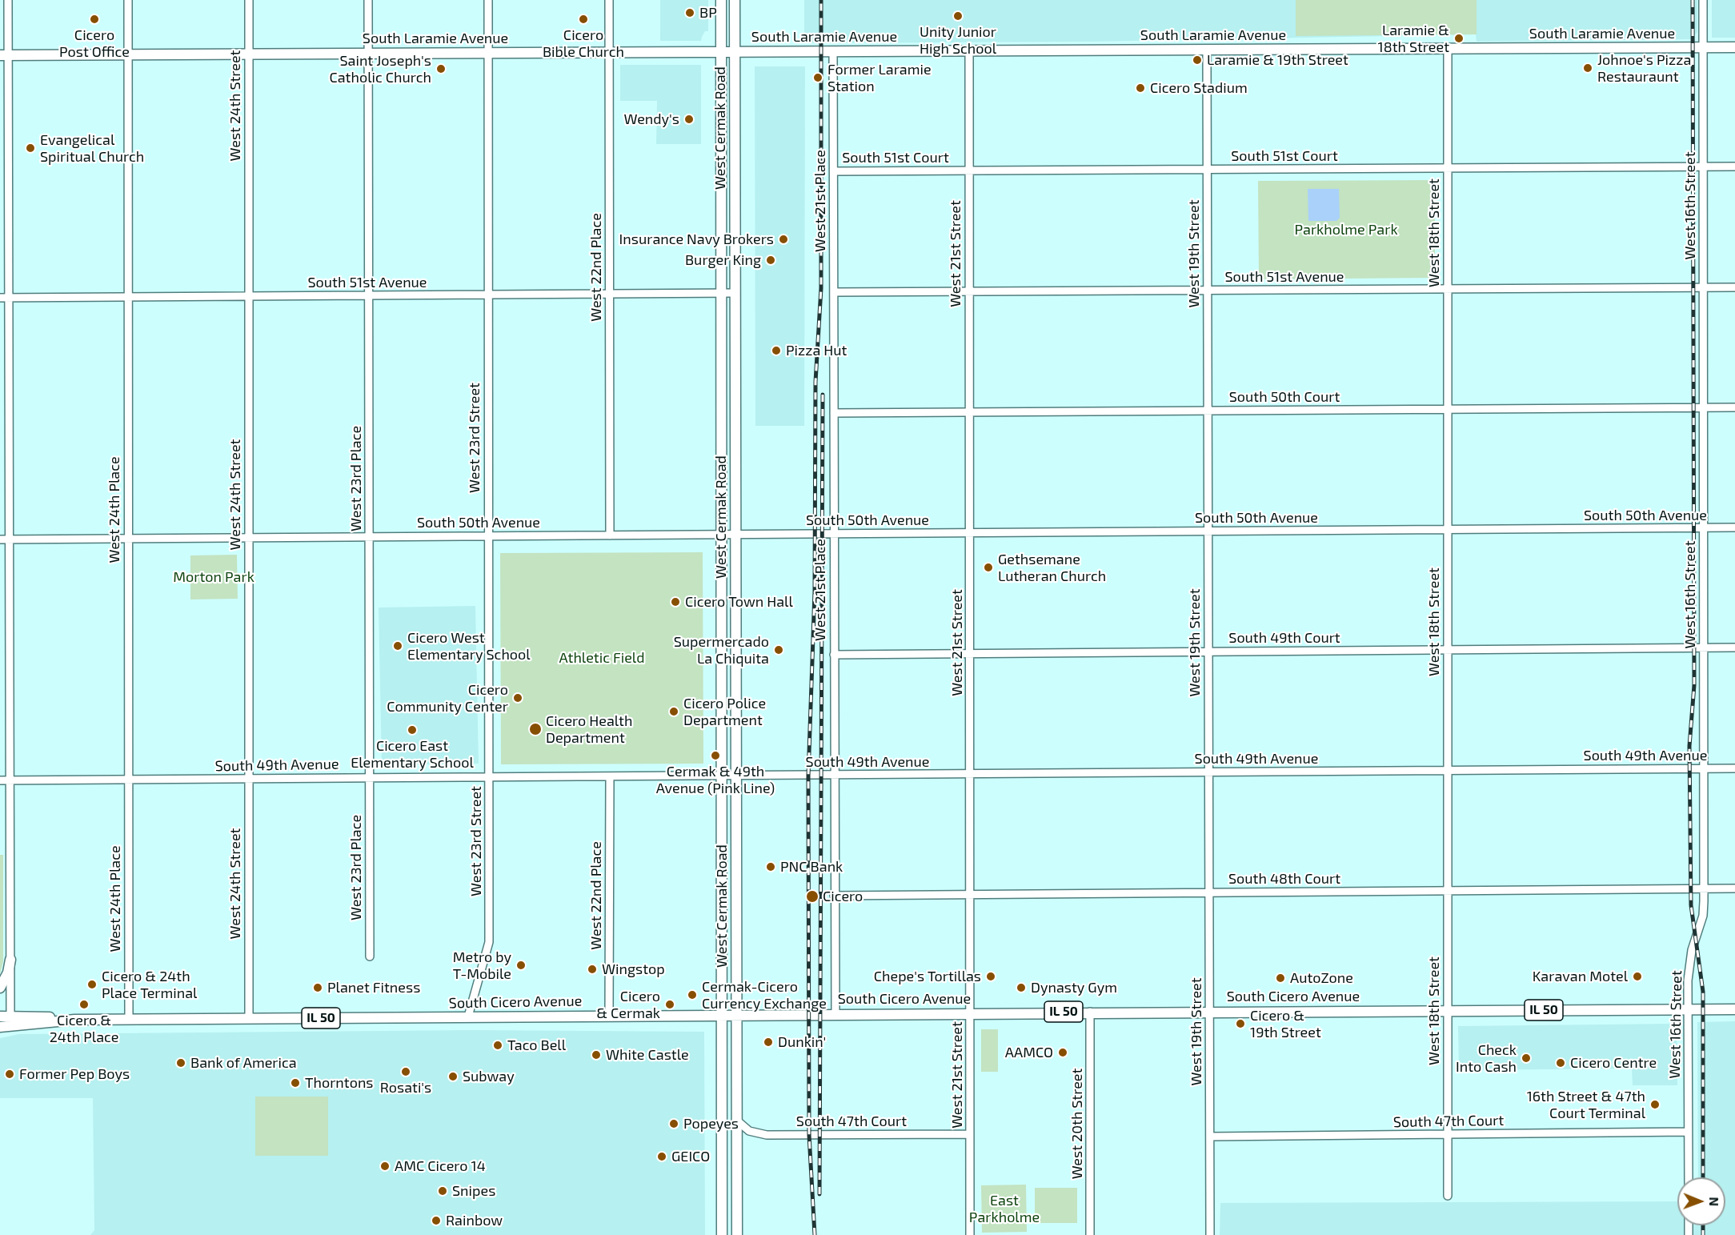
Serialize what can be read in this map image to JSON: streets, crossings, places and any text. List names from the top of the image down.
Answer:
{
  "streets": {
    "main road": [
      "South Laramie Avenue",
      "West Cermak Road",
      "South Cicero Avenue",
      "IL 50"
    ],
    "street": [
      "West 24th Street",
      "South 51st Court",
      "West 21st Place",
      "West 16th Street",
      "West 18th Street",
      "West 21st Street",
      "West 19th Street",
      "West 22nd Place",
      "South 51st Avenue",
      "South 50th Court",
      "West 23rd Street",
      "West 23rd Place",
      "West 24th Place",
      "South 50th Avenue",
      "South 49th Court",
      "South 49th Avenue",
      "South 48th Court",
      "South 47th Court",
      "West 20th Street"
    ]
  },
  "crossings": [
    ["South Laramie Avenue", "West 24th Street"],
    ["South Laramie Avenue", "West Cermak Road"],
    ["South Laramie Avenue", "West 21st Place"],
    ["South Laramie Avenue", "West 16th Street"],
    ["South Laramie Avenue", "West 18th Street"],
    ["South Laramie Avenue", "West 21st Street"],
    ["South Laramie Avenue", "West 19th Street"],
    ["South Laramie Avenue", "West 22nd Place"],
    ["South Laramie Avenue", "West 23rd Street"],
    ["South Laramie Avenue", "West 23rd Place"],
    ["South Laramie Avenue", "West 24th Place"],
    ["West 24th Street", "South 51st Avenue"],
    ["West 24th Street", "South 50th Avenue"],
    ["West 24th Street", "South 49th Avenue"],
    ["West 24th Street", "South Cicero Avenue"],
    ["West Cermak Road", "South 51st Avenue"],
    ["West Cermak Road", "South 50th Avenue"],
    ["West Cermak Road", "South 49th Avenue"],
    ["West Cermak Road", "South Cicero Avenue"],
    ["West Cermak Road", "South 47th Court"],
    ["South 51st Court", "West 21st Place"],
    ["South 51st Court", "West 16th Street"],
    ["South 51st Court", "West 18th Street"],
    ["South 51st Court", "West 21st Street"],
    ["South 51st Court", "West 19th Street"],
    ["West 21st Place", "South 51st Avenue"],
    ["West 21st Place", "South 50th Court"],
    ["West 21st Place", "South 50th Avenue"],
    ["West 21st Place", "South 49th Court"],
    ["West 21st Place", "South 49th Avenue"],
    ["West 21st Place", "South 48th Court"],
    ["West 21st Place", "South Cicero Avenue"],
    ["West 16th Street", "South 51st Avenue"],
    ["West 16th Street", "South 50th Court"],
    ["West 16th Street", "South 50th Avenue"],
    ["West 16th Street", "South 49th Court"],
    ["West 16th Street", "South 49th Avenue"],
    ["West 16th Street", "South 48th Court"],
    ["West 16th Street", "South Cicero Avenue"],
    ["West 16th Street", "South 47th Court"],
    ["West 18th Street", "South 51st Avenue"],
    ["West 18th Street", "South 50th Court"],
    ["West 18th Street", "South 50th Avenue"],
    ["West 18th Street", "South 49th Court"],
    ["West 18th Street", "South 49th Avenue"],
    ["West 18th Street", "South 48th Court"],
    ["West 18th Street", "South Cicero Avenue"],
    ["West 18th Street", "South 47th Court"],
    ["West 21st Street", "South 51st Avenue"],
    ["West 21st Street", "South 50th Court"],
    ["West 21st Street", "South 50th Avenue"],
    ["West 21st Street", "South 49th Court"],
    ["West 21st Street", "South 49th Avenue"],
    ["West 21st Street", "South 48th Court"],
    ["West 21st Street", "South Cicero Avenue"],
    ["West 21st Street", "South 47th Court"],
    ["West 19th Street", "South 51st Avenue"],
    ["West 19th Street", "South 50th Court"],
    ["West 19th Street", "South 50th Avenue"],
    ["West 19th Street", "South 49th Court"],
    ["West 19th Street", "South 49th Avenue"],
    ["West 19th Street", "South 48th Court"],
    ["West 19th Street", "South Cicero Avenue"],
    ["West 19th Street", "South 47th Court"],
    ["West 22nd Place", "South 51st Avenue"],
    ["West 22nd Place", "South 50th Avenue"],
    ["West 22nd Place", "South 49th Avenue"],
    ["West 22nd Place", "South Cicero Avenue"],
    ["South 51st Avenue", "West 23rd Street"],
    ["South 51st Avenue", "West 23rd Place"],
    ["South 51st Avenue", "West 24th Place"],
    ["West 23rd Street", "South 50th Avenue"],
    ["West 23rd Street", "South 49th Avenue"],
    ["West 23rd Street", "South Cicero Avenue"],
    ["West 23rd Place", "South 50th Avenue"],
    ["West 23rd Place", "South 49th Avenue"],
    ["West 24th Place", "South 50th Avenue"],
    ["West 24th Place", "South 49th Avenue"],
    ["West 24th Place", "South Cicero Avenue"],
    ["South Cicero Avenue", "West 20th Street"]
  ],
  "parks": [
    "Parkholme Park",
    "Morton Park",
    "Athletic Field",
    "East Parkholme"
  ],
  "places": [
    "BP",
    "Unity Junior High School",
    "Cicero Post Office",
    "Cicero Bible Church",
    "Laramie & 18th Street",
    "Laramie & 19th Street",
    "Johnoe's Pizza Restauraunt",
    "Saint Joseph's Catholic Church",
    "Former Laramie Station",
    "Cicero Stadium",
    "Wendy's",
    "Evangelical Spiritual Church",
    "Insurance Navy Brokers",
    "Burger King",
    "Pizza Hut",
    "Gethsemane Lutheran Church",
    "Cicero Town Hall",
    "Cicero West Elementary School",
    "Supermercado La Chiquita",
    "Cicero Community Center",
    "Cicero Police Department",
    "Cicero Health Department",
    "Cicero East Elementary School",
    "Cermak & 49th Avenue (Pink Line)",
    "PNC Bank",
    "Cicero",
    "Metro by T-Mobile",
    "Wingstop",
    "Chepe's Tortillas",
    "Karavan Motel",
    "AutoZone",
    "Cicero & 24th Place Terminal",
    "Planet Fitness",
    "Dynasty Gym",
    "Cermak-Cicero Currency Exchange",
    "Cicero & 24th Place",
    "Cicero & Cermak",
    "Cicero & 19th Street",
    "Dunkin'",
    "Taco Bell",
    "AAMCO",
    "White Castle",
    "Check Into Cash",
    "Bank of America",
    "Cicero Centre",
    "Rosati's",
    "Former Pep Boys",
    "Subway",
    "Thorntons",
    "16th Street & 47th Court Terminal",
    "Popeyes",
    "GEICO",
    "AMC Cicero 14",
    "Snipes",
    "Rainbow"
  ],
  "north": "right"
}
